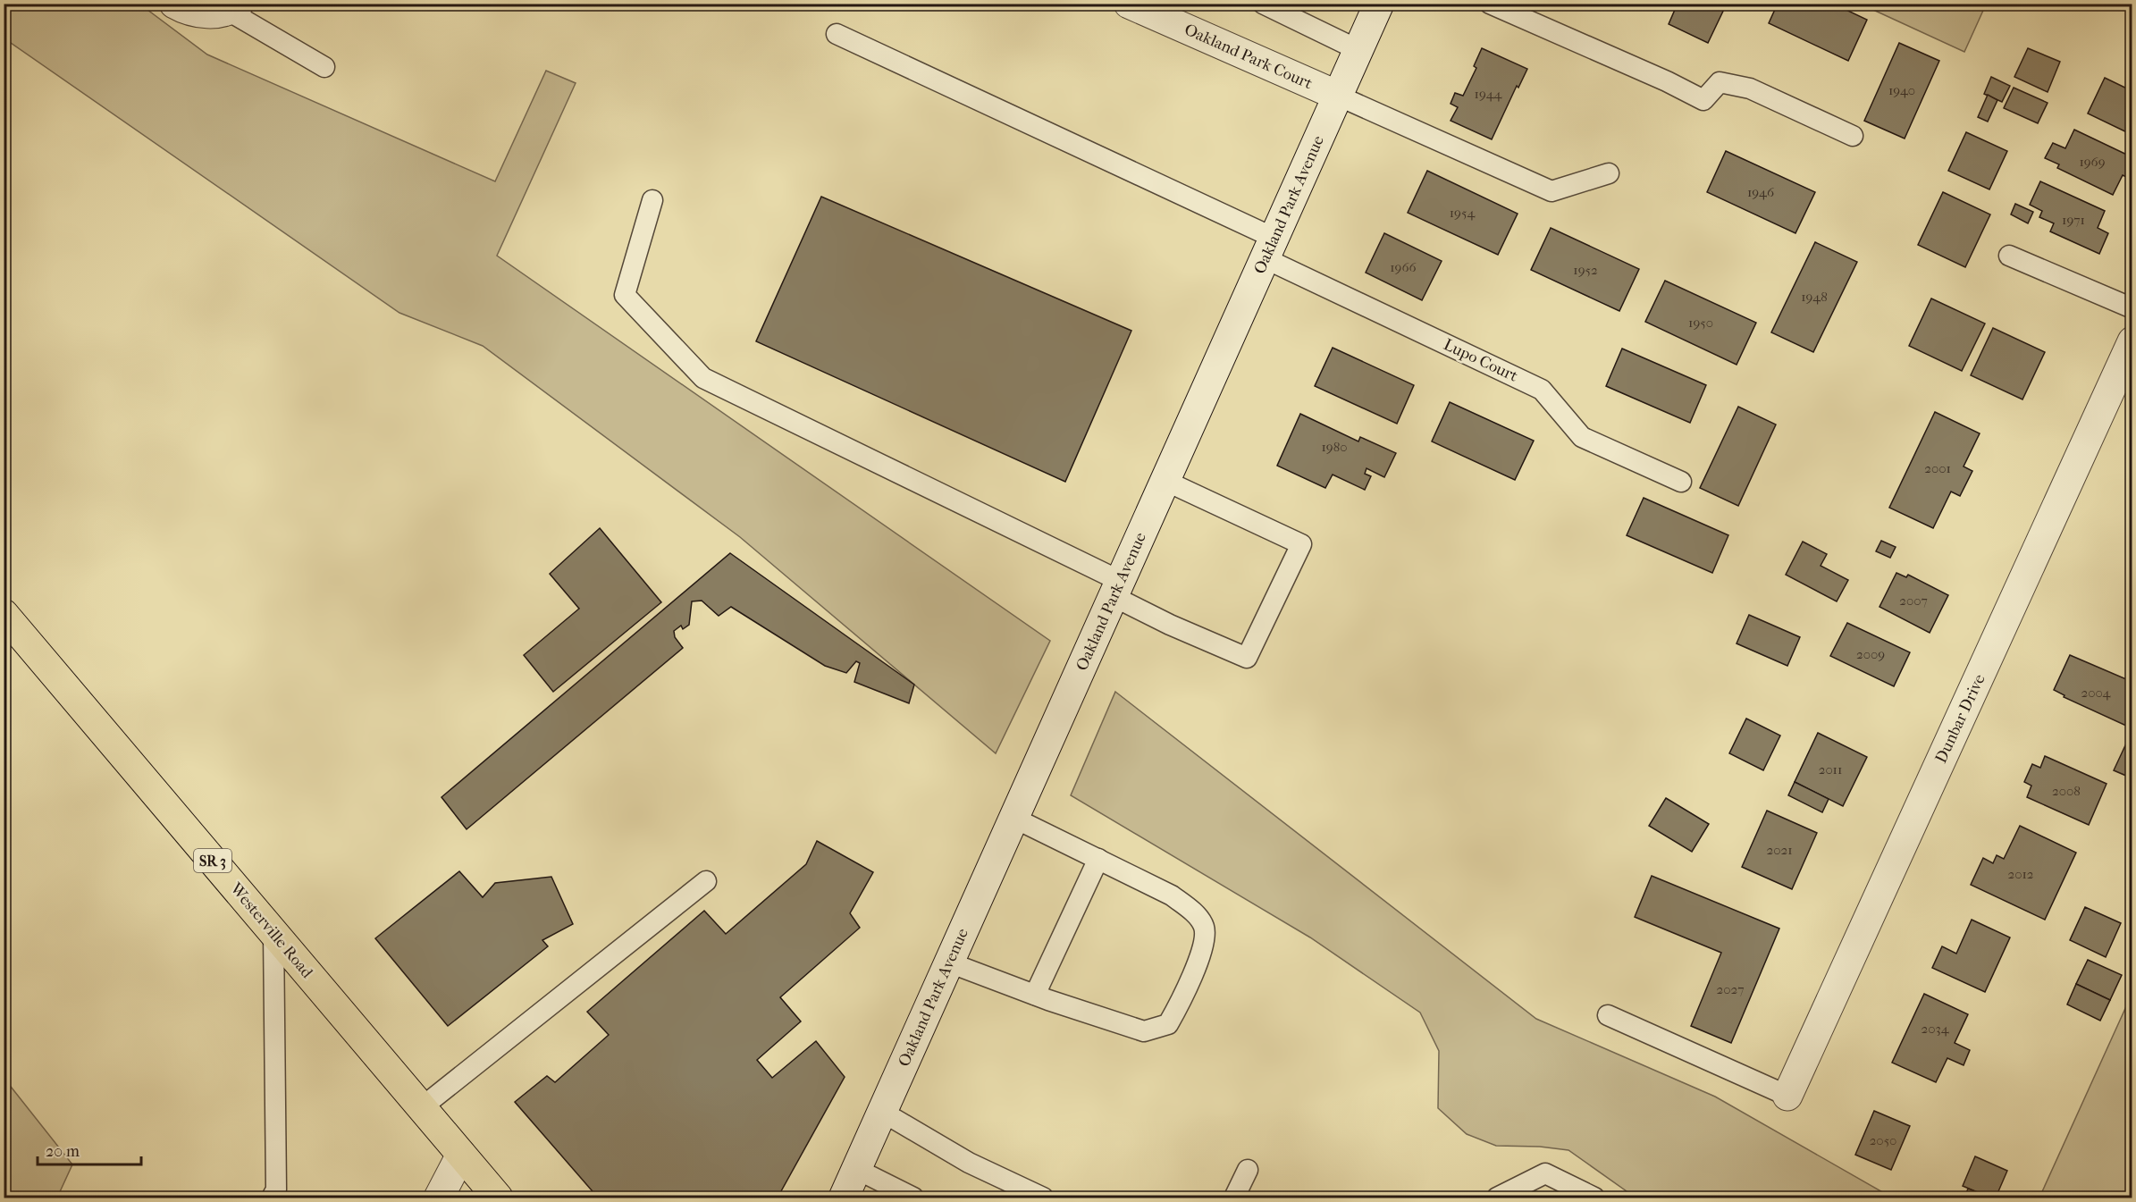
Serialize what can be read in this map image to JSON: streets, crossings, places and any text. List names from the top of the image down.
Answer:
{
  "streets": {
    "main road": [
      "Oakland Park Court",
      "Oakland Park Avenue",
      "Dunbar Drive",
      "SR 3",
      "Westerville Road"
    ],
    "lane": ["Lupo Court"]
  },
  "crossings": [
    ["Oakland Park Court", "Oakland Park Avenue"],
    ["Oakland Park Avenue", "Lupo Court"]
  ],
  "house_numbers": [
    "1940",
    "1944",
    "1969",
    "1946",
    "1954",
    "1971",
    "1966",
    "1952",
    "1948",
    "1950",
    "1980",
    "2001",
    "2007",
    "2009",
    "2004",
    "2011",
    "2008",
    "2021",
    "2012",
    "2027",
    "2034",
    "2050"
  ],
  "scale_bar": "20 m"
}
